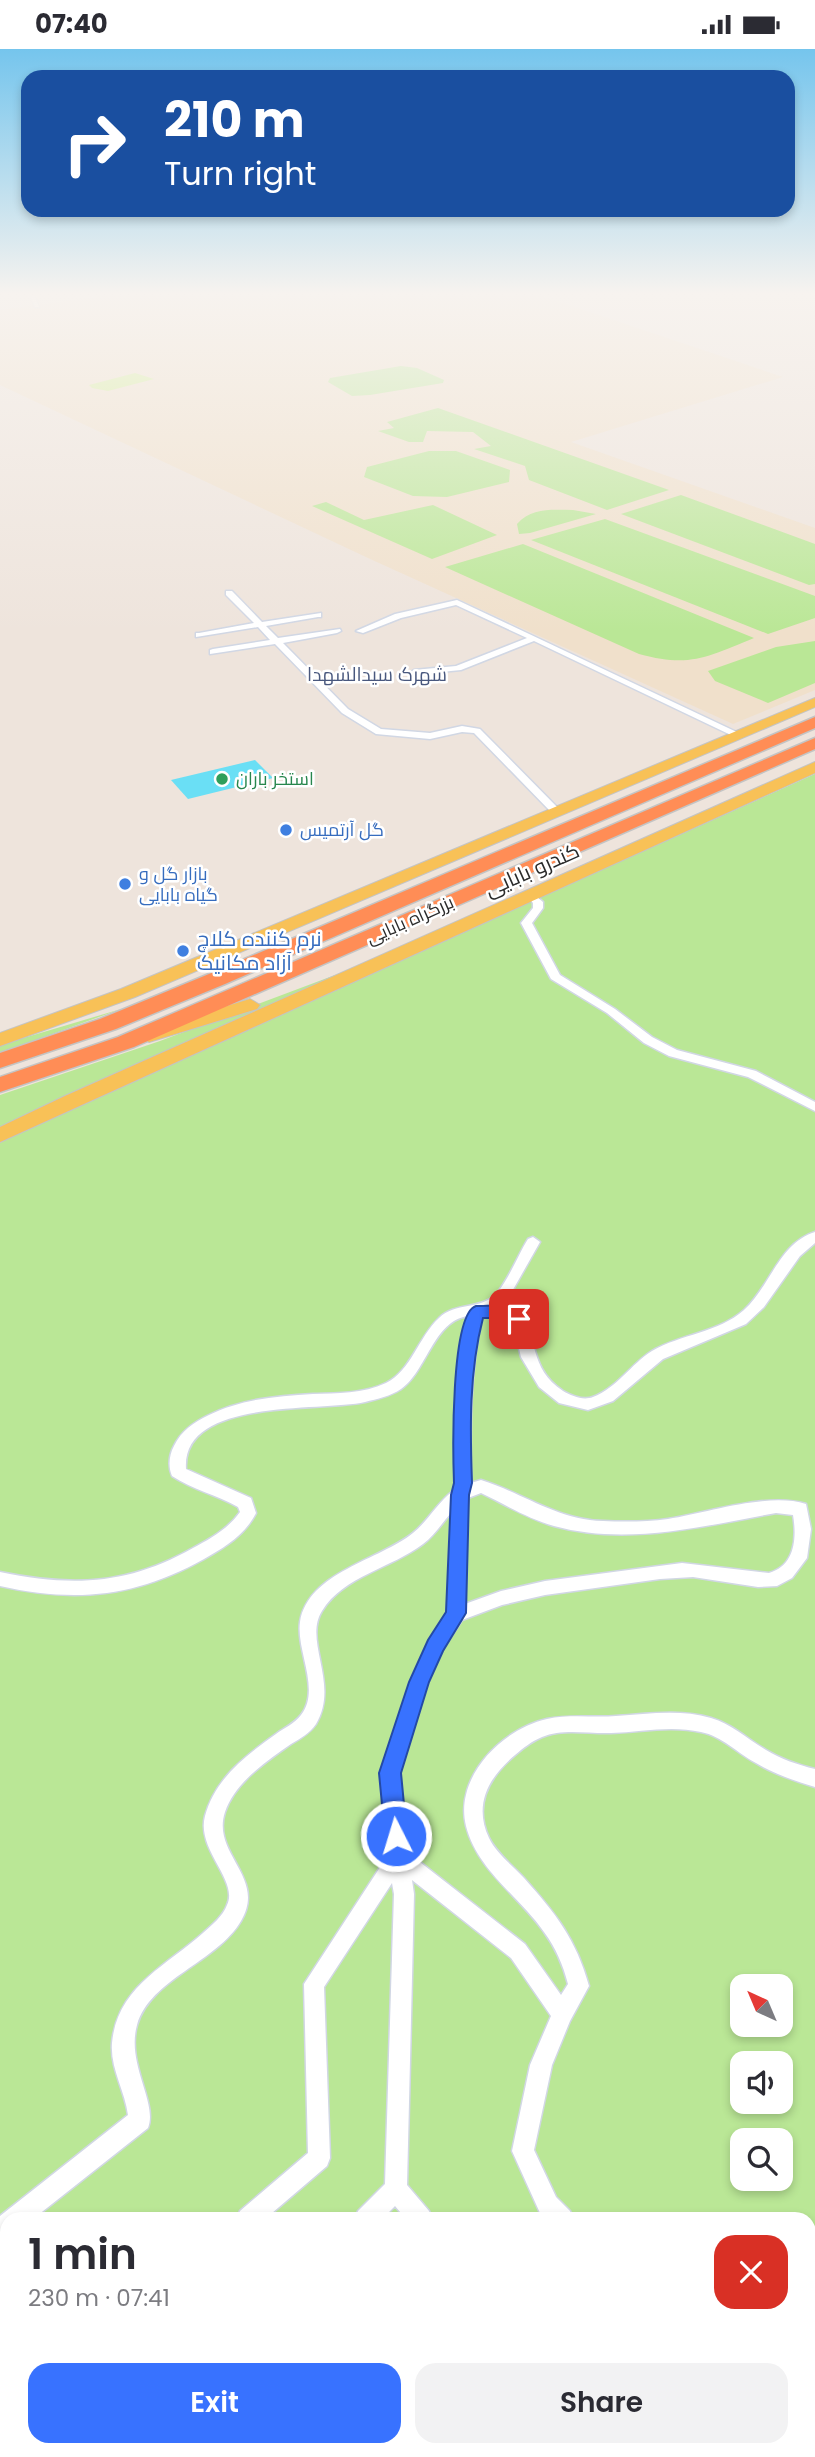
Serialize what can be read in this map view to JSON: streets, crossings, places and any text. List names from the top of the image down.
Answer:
{
  "streets": {
    "highway": ["بزرگراه بابایی"],
    "main road": ["کندرو بابایی"]
  },
  "districts": ["شهرک سیدالشهدا"],
  "places": [
    "استخر باران",
    "گل آرتمیس",
    "بازار گل و گیاه بابایی",
    "نرم کننده کلاچ آزاد مکانیک"
  ],
  "north": "top left",
  "page": {
    "status": "07:40",
    "turn": ["210 m", "Turn right"],
    "heading": ["1 min", "230 m · 07:41"],
    "buttons": ["Exit", "Share"]
  }
}
